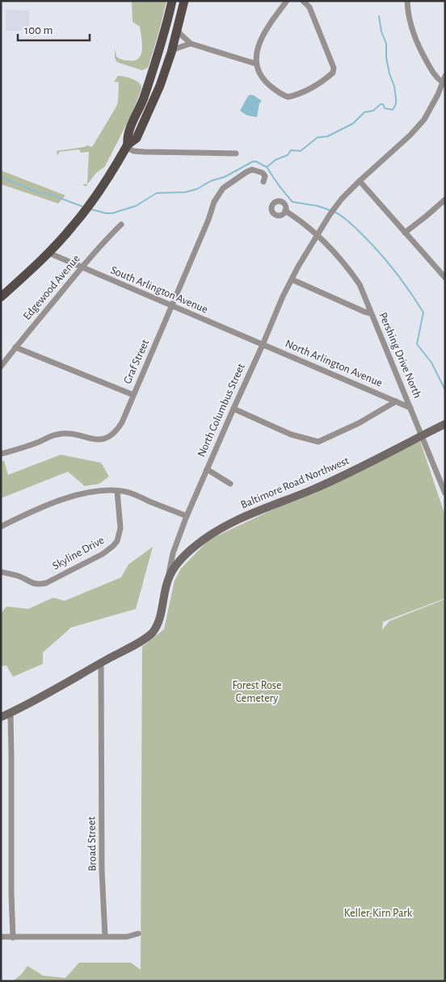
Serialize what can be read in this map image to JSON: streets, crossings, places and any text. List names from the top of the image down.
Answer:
{
  "streets": {
    "main road": ["North Columbus Street", "Baltimore Road Northwest"],
    "street": [
      "Edgewood Avenue",
      "South Arlington Avenue",
      "Pershing Drive North",
      "Graf Street",
      "North Arlington Avenue",
      "Skyline Drive",
      "Broad Street"
    ]
  },
  "crossings": [
    ["Edgewood Avenue", "South Arlington Avenue"],
    ["South Arlington Avenue", "Graf Street"],
    ["South Arlington Avenue", "North Arlington Avenue"],
    ["South Arlington Avenue", "North Columbus Street"],
    ["Pershing Drive North", "North Arlington Avenue"],
    ["Pershing Drive North", "North Columbus Street"],
    ["Pershing Drive North", "Baltimore Road Northwest"],
    ["North Arlington Avenue", "North Columbus Street"],
    ["North Columbus Street", "Baltimore Road Northwest"],
    ["North Columbus Street", "Broad Street"]
  ],
  "parks": ["Forest Rose Cemetery", "Keller-Kirn Park"],
  "scale_bar": "100 m"
}
